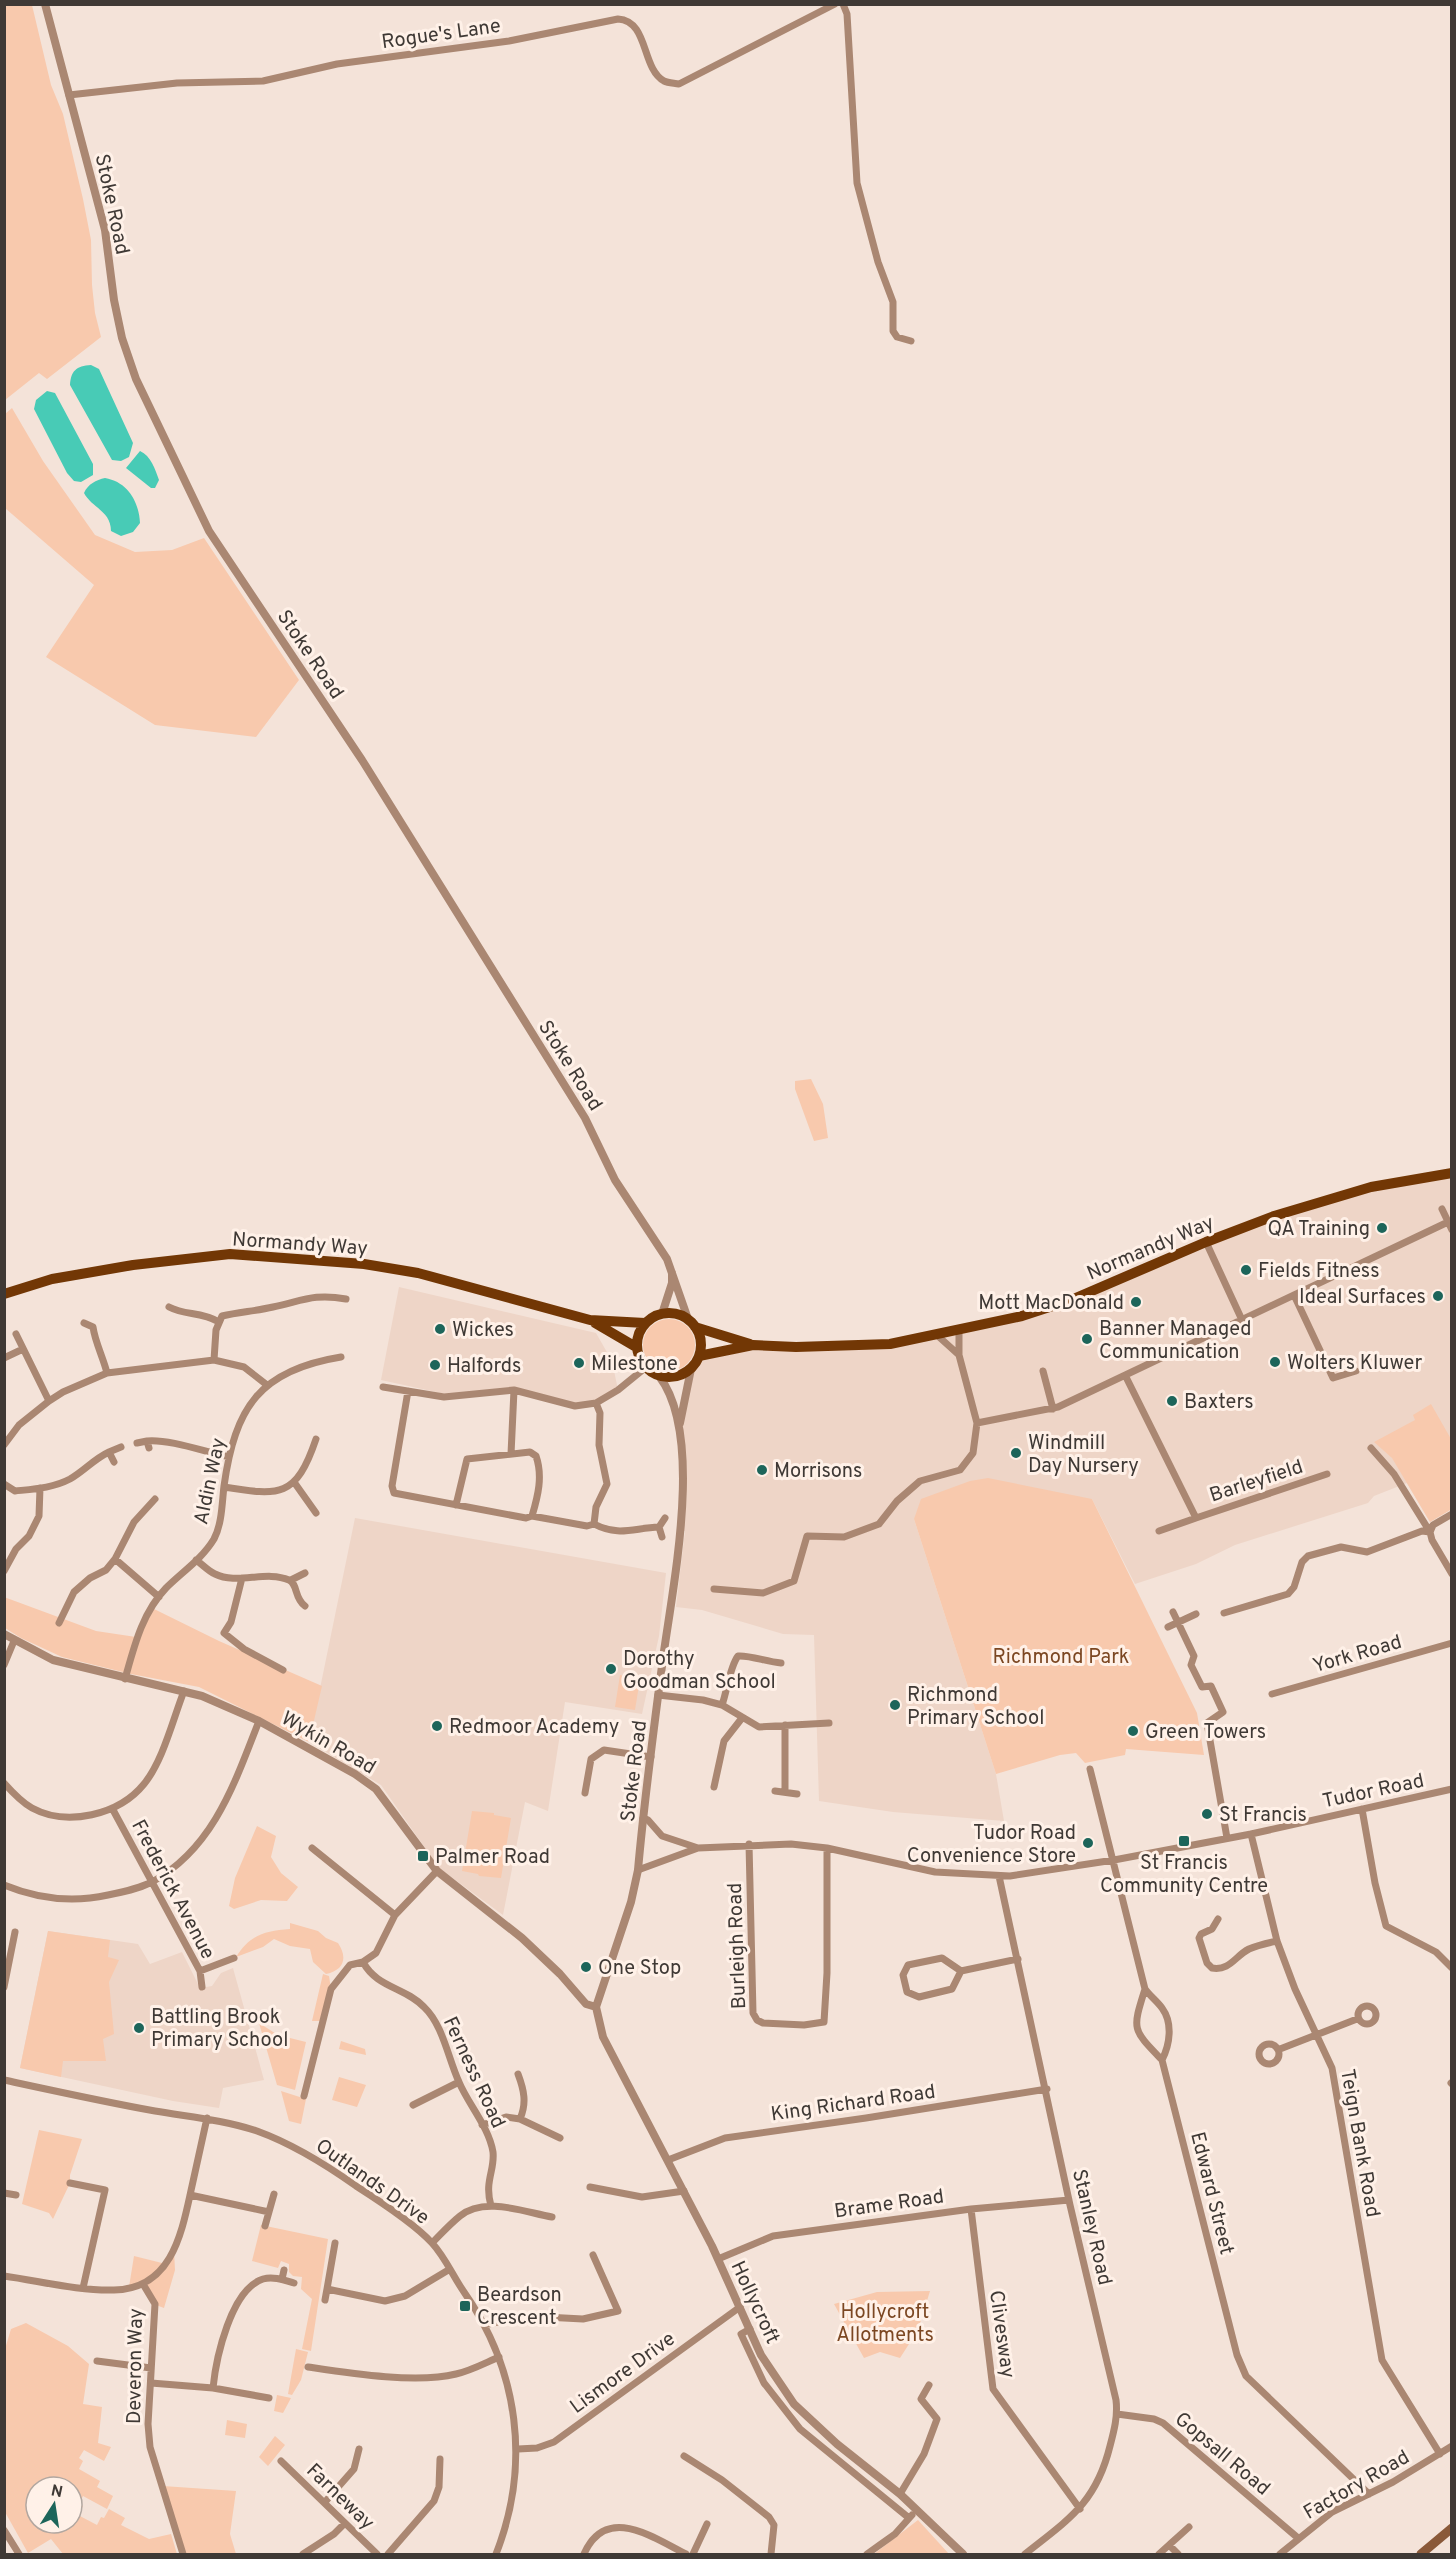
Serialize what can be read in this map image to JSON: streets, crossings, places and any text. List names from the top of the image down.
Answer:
{
  "streets": {
    "main road": ["Normandy Way"],
    "street": [
      "Rogue's Lane",
      "Stoke Road",
      "Barleyfield",
      "Aldin Way",
      "York Road",
      "Wykin Road",
      "Tudor Road",
      "Frederick Avenue",
      "Burleigh Road",
      "Ferness Road",
      "King Richard Road",
      "Teign Bank Road",
      "Outlands Drive",
      "Edward Street",
      "Brame Road",
      "Stanley Road",
      "Hollycroft",
      "Clivesway",
      "Deveron Way",
      "Lismore Drive",
      "Gopsall Road",
      "Factory Road",
      "Farneway"
    ]
  },
  "crossings": [
    ["Rogue's Lane", "Stoke Road"],
    ["Stoke Road", "Normandy Way"],
    ["Stoke Road", "Wykin Road"],
    ["Stoke Road", "Tudor Road"],
    ["Stoke Road", "Hollycroft"],
    ["Aldin Way", "Wykin Road"],
    ["Wykin Road", "Hollycroft"],
    ["Tudor Road", "Burleigh Road"],
    ["Tudor Road", "Teign Bank Road"],
    ["Tudor Road", "Edward Street"],
    ["Tudor Road", "Stanley Road"],
    ["King Richard Road", "Stanley Road"],
    ["King Richard Road", "Hollycroft"],
    ["Teign Bank Road", "Factory Road"],
    ["Outlands Drive", "Lismore Drive"],
    ["Edward Street", "Factory Road"],
    ["Brame Road", "Stanley Road"],
    ["Brame Road", "Hollycroft"],
    ["Brame Road", "Clivesway"],
    ["Stanley Road", "Clivesway"],
    ["Stanley Road", "Gopsall Road"],
    ["Hollycroft", "Lismore Drive"],
    ["Gopsall Road", "Factory Road"]
  ],
  "parks": ["Richmond Park", "Hollycroft Allotments"],
  "places": {
    "other": [
      "QA Training",
      "Fields Fitness",
      "Ideal Surfaces",
      "Mott MacDonald",
      "Wickes",
      "Banner Managed Communication",
      "Wolters Kluwer",
      "Milestone",
      "Halfords",
      "Baxters",
      "Windmill Day Nursery",
      "Morrisons",
      "Dorothy Goodman School",
      "Richmond Primary School",
      "Redmoor Academy",
      "Green Towers",
      "St Francis",
      "Tudor Road Convenience Store",
      "One Stop",
      "Battling Brook Primary School"
    ],
    "transit": ["St Francis Community Centre", "Palmer Road", "Beardson Crescent"]
  },
  "north": "top"
}
